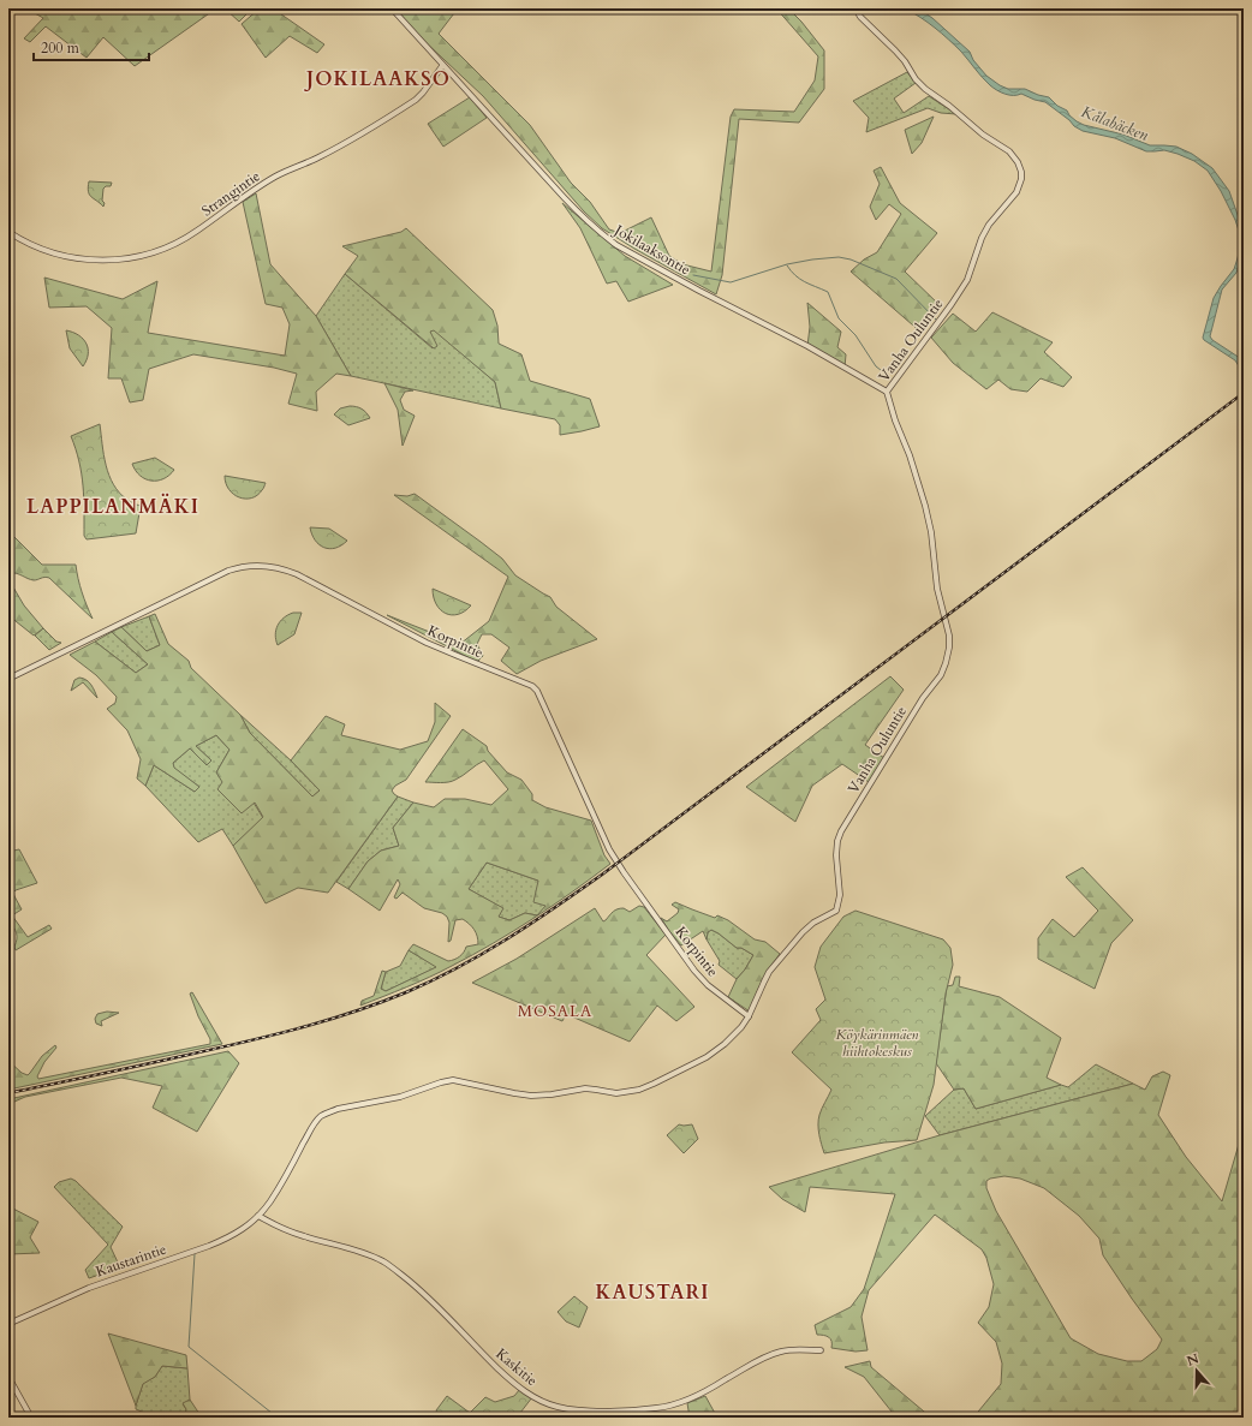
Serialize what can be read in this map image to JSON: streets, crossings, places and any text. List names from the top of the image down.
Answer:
{
  "streets": {
    "street": [
      "Strangintie",
      "Jokilaaksontie",
      "Vanha Ouluntie",
      "Korpintie",
      "Kaustarintie",
      "Kaskitie"
    ]
  },
  "crossings": [
    ["Strangintie", "Jokilaaksontie"],
    ["Jokilaaksontie", "Vanha Ouluntie"],
    ["Vanha Ouluntie", "Korpintie"],
    ["Vanha Ouluntie", "Kaustarintie"],
    ["Vanha Ouluntie", "Kaskitie"],
    ["Kaustarintie", "Kaskitie"]
  ],
  "districts": [
    "JOKILAAKSO",
    "LAPPILANMÄKI",
    "MOSALA",
    "KAUSTARI"
  ],
  "water": ["Kålabäcken"],
  "parks": ["Köykärinmäen hiihtokeskus"],
  "scale_bar": "200 m",
  "north": "top"
}
